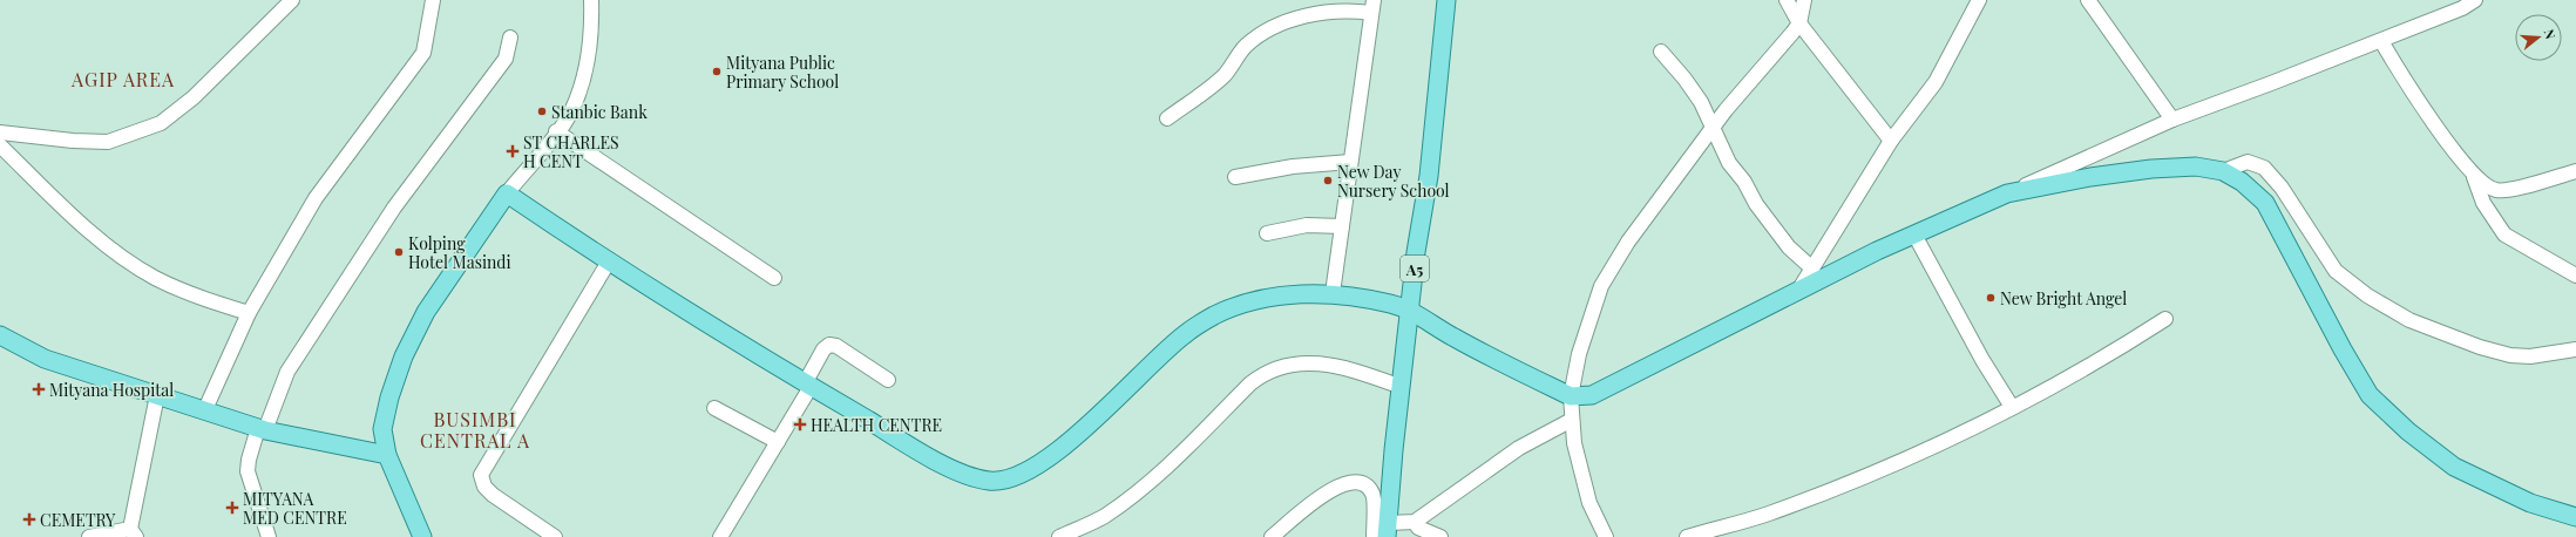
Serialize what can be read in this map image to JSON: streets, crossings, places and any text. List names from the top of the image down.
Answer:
{
  "streets": {
    "main road": ["A5"]
  },
  "districts": ["AGIP AREA", "BUSIMBI CENTRAL A"],
  "places": {
    "other": [
      "Mityana Public Primary School",
      "Stanbic Bank",
      "New Day Nursery School",
      "Kolping Hotel Masindi",
      "New Bright Angel"
    ],
    "health": [
      "ST CHARLES H CENT",
      "Mityana Hospital",
      "HEALTH CENTRE",
      "MITYANA MED CENTRE",
      "CEMETRY"
    ]
  },
  "north": "right"
}
